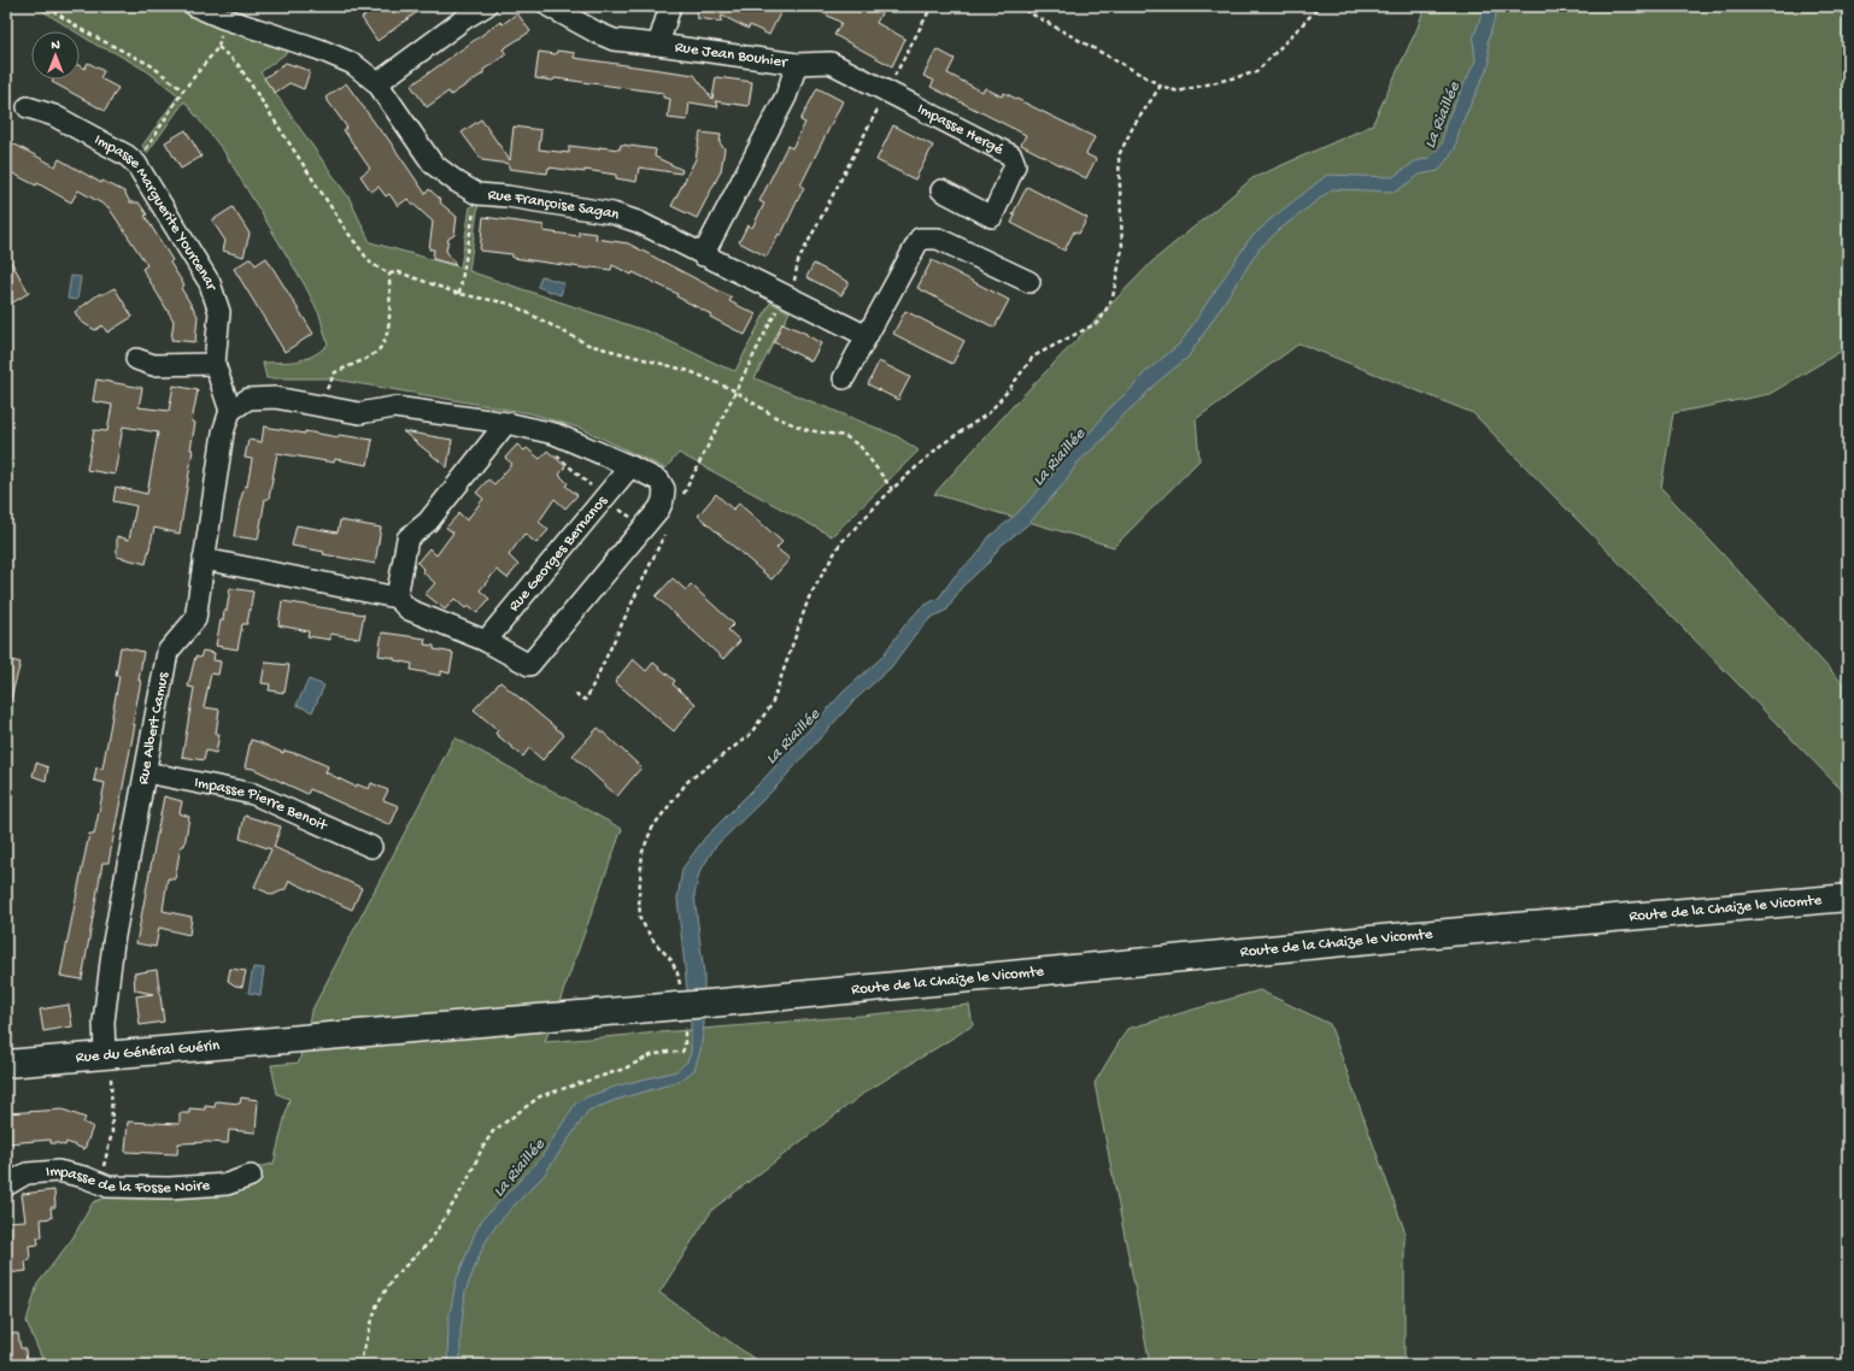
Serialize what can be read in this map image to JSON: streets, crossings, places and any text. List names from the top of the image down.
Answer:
{
  "streets": {
    "main road": ["Route de la Chaize le Vicomte", "Rue du Général Guérin"],
    "street": [
      "Rue Jean Bouhier",
      "Impasse Hergé",
      "Rue Françoise Sagan",
      "Impasse Marguerite Yourcenar",
      "Rue Georges Bernanos",
      "Rue Albert Camus",
      "Impasse Pierre Benoit",
      "Impasse de la Fosse Noire"
    ]
  },
  "crossings": [
    ["Rue Jean Bouhier", "Impasse Hergé"],
    ["Rue Jean Bouhier", "Rue Françoise Sagan"],
    ["Impasse Marguerite Yourcenar", "Rue Albert Camus"],
    ["Rue Albert Camus", "Impasse Pierre Benoit"],
    ["Rue Albert Camus", "Rue du Général Guérin"],
    ["Route de la Chaize le Vicomte", "Rue du Général Guérin"]
  ],
  "water": ["La Riaillée"],
  "north": "top"
}
